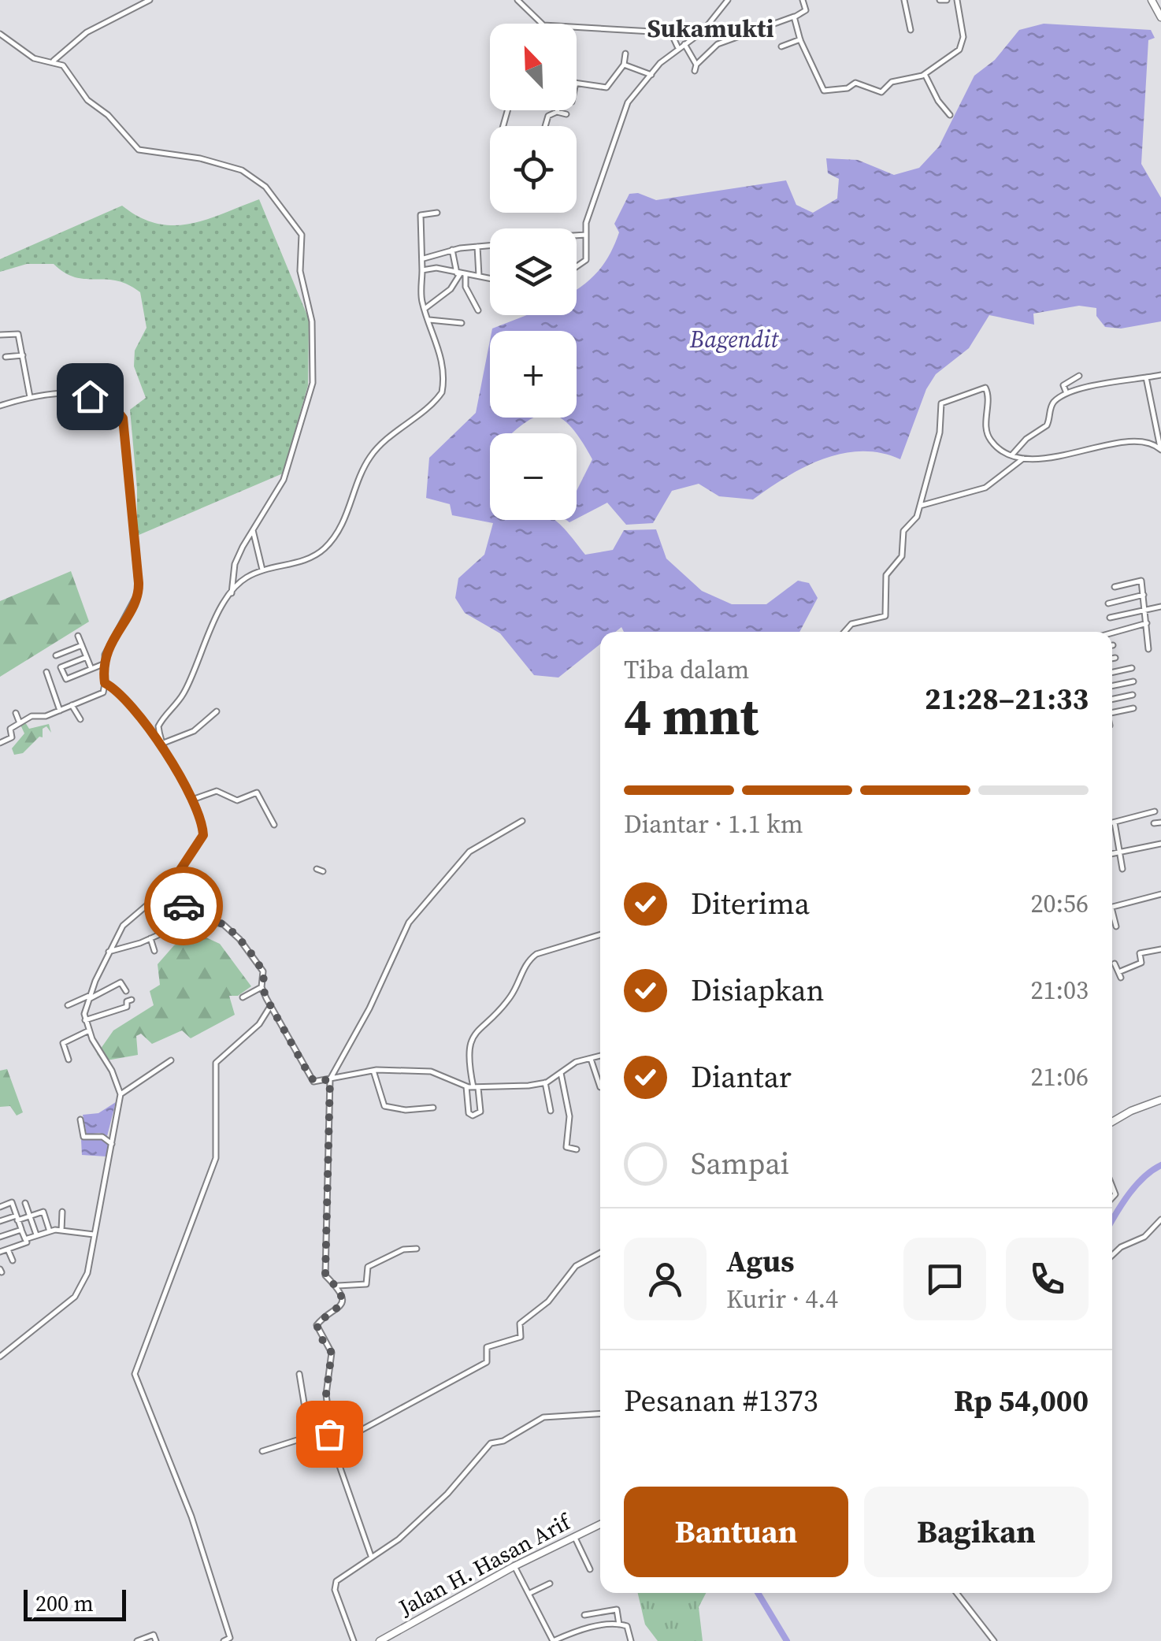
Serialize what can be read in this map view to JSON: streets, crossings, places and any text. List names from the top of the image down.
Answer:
{
  "streets": {
    "main road": ["Jalan H. Hasan Arif"]
  },
  "districts": ["Sukamukti"],
  "water": ["Bagendit"],
  "scale_bar": "200 m",
  "north": "top left",
  "page": {
    "map_buttons": ["+", "−"],
    "heading": ["4 mnt", "Tiba dalam", "21:28–21:33"],
    "panel": [
      "Agus",
      "Kurir · 4.4",
      "Pesanan #1373",
      "Rp 54,000"
    ],
    "bar": "Diantar · 1.1 km",
    "list": [
      ["Diterima", "20:56"],
      ["Disiapkan", "21:03"],
      ["Diantar", "21:06"],
      "Sampai"
    ],
    "buttons": ["Bantuan", "Bagikan"],
    "scale": "200 m"
  }
}
